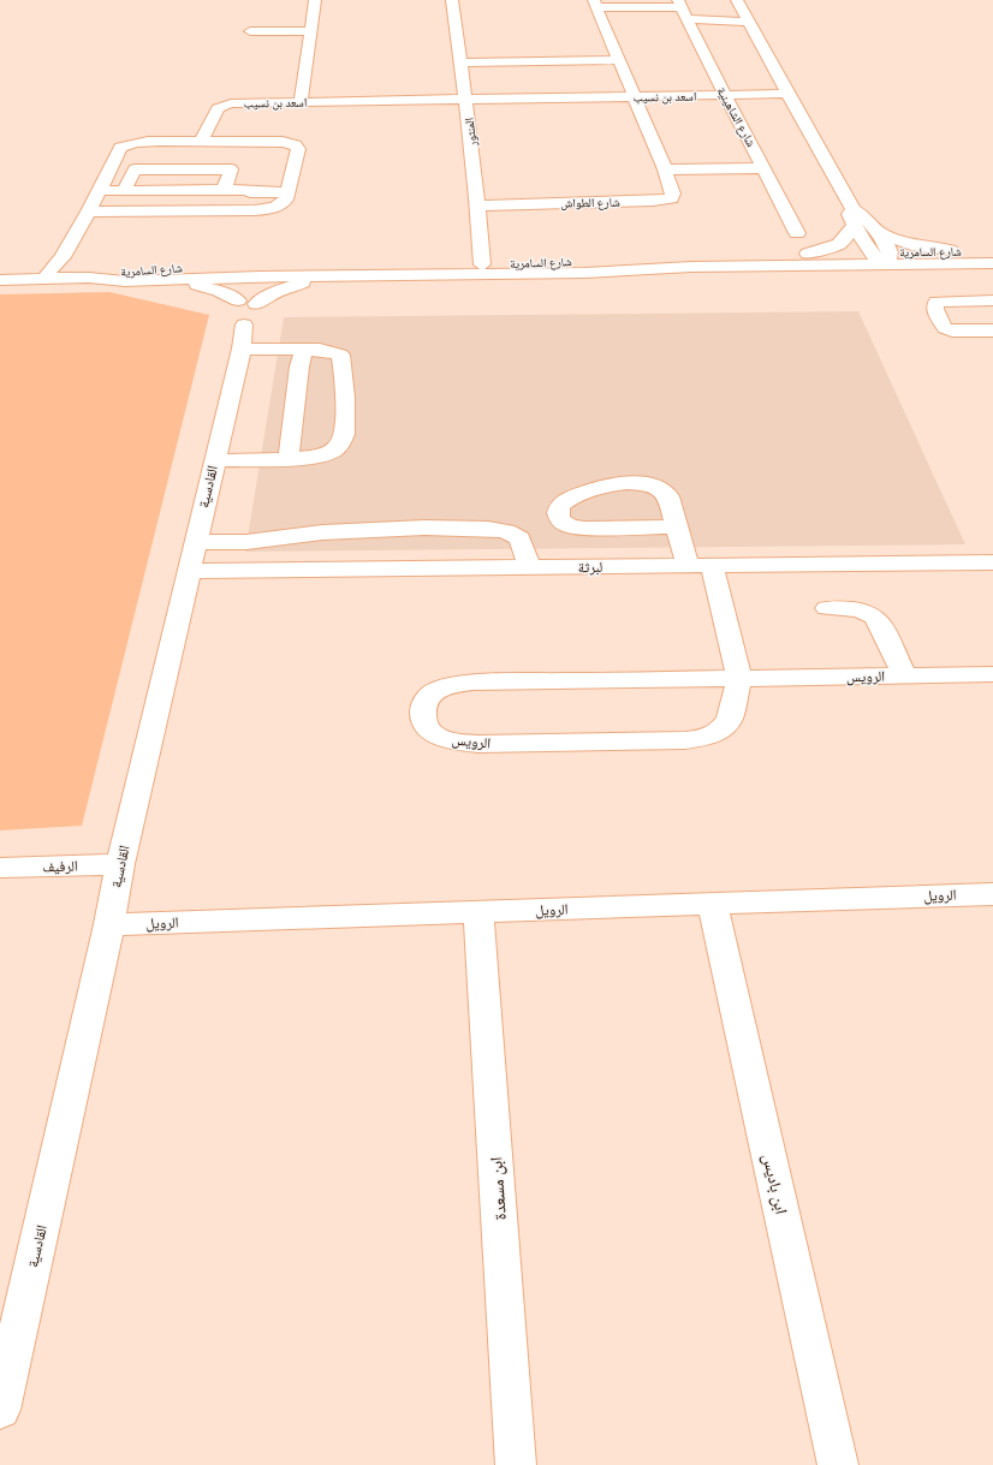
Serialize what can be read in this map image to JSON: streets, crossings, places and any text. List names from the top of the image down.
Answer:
{
  "streets": {
    "street": [
      "اسعد بن نسيب",
      "شارع الشاهينية",
      "المنثور",
      "شارع الطواش",
      "شارع السامرية",
      "القادسية",
      "لبرثة",
      "الرويس",
      "الرفيف",
      "الرويل",
      "ابن باديس",
      "ابن مسعدة"
    ]
  },
  "crossings": [
    ["اسعد بن نسيب", "شارع الشاهينية"],
    ["اسعد بن نسيب", "المنثور"],
    ["اسعد بن نسيب", "شارع الطواش"],
    ["شارع الشاهينية", "شارع الطواش"],
    ["المنثور", "شارع الطواش"],
    ["المنثور", "شارع السامرية"],
    ["شارع السامرية", "القادسية"],
    ["القادسية", "لبرثة"],
    ["القادسية", "الرفيف"],
    ["القادسية", "الرويل"],
    ["الرويل", "ابن باديس"],
    ["الرويل", "ابن مسعدة"]
  ]
}
